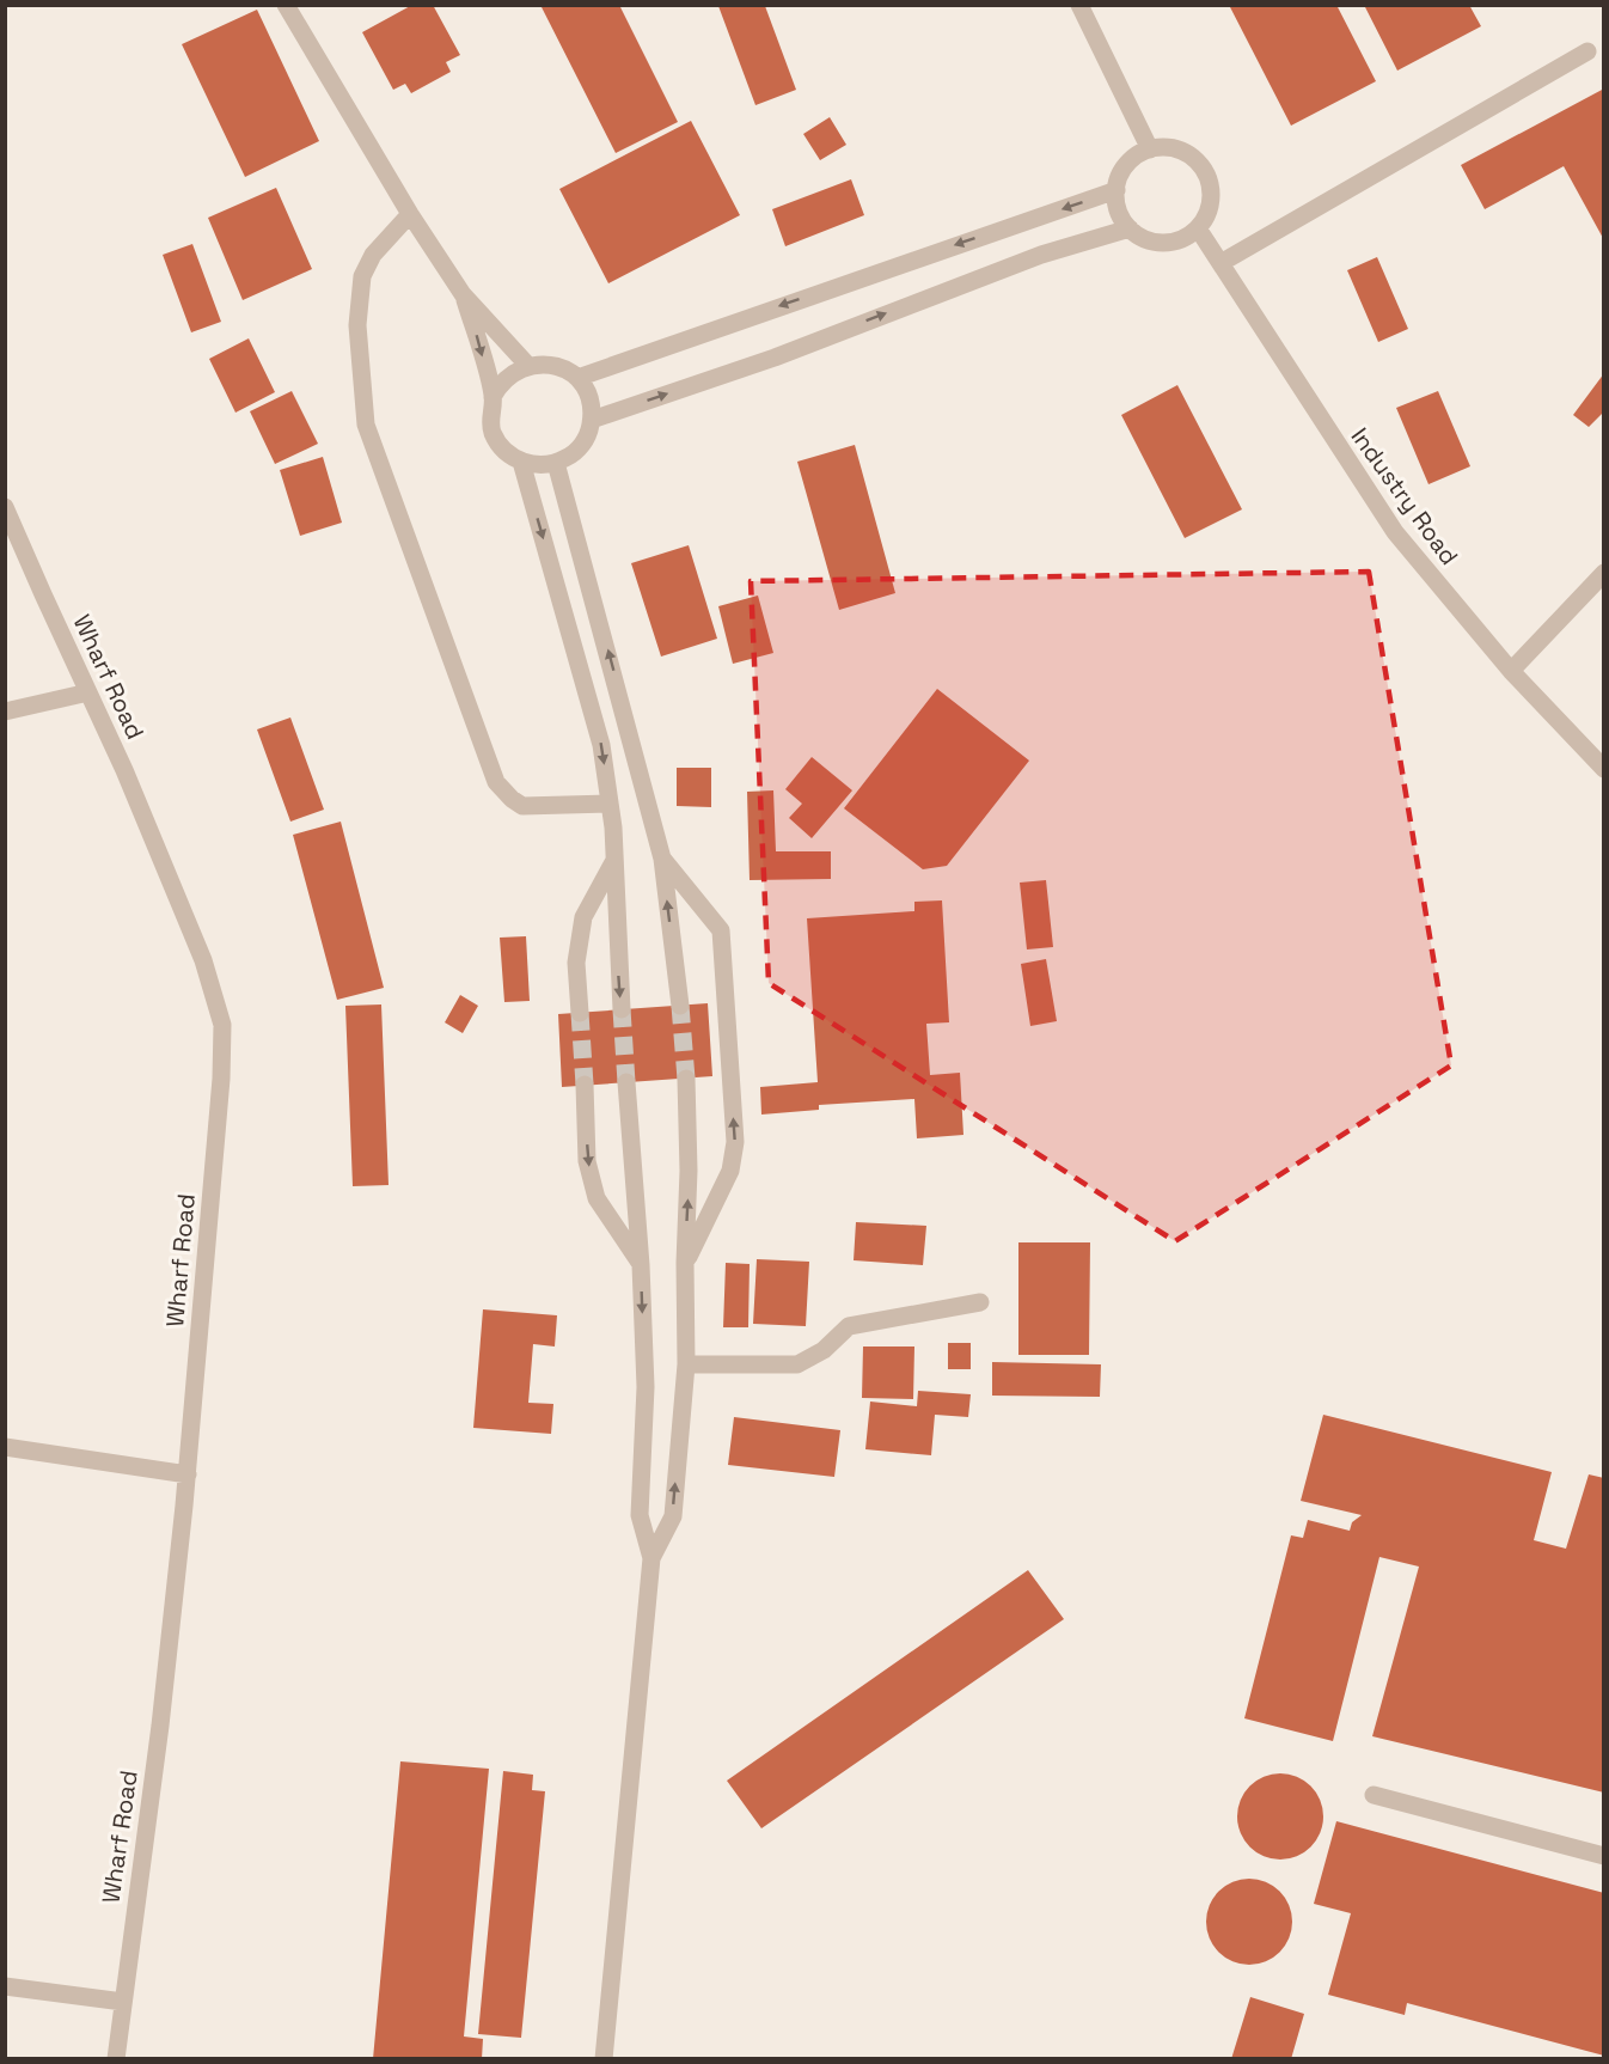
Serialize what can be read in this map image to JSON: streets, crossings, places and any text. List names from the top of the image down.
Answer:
{
  "streets": {
    "street": ["Industry Road", "Wharf Road"]
  }
}
